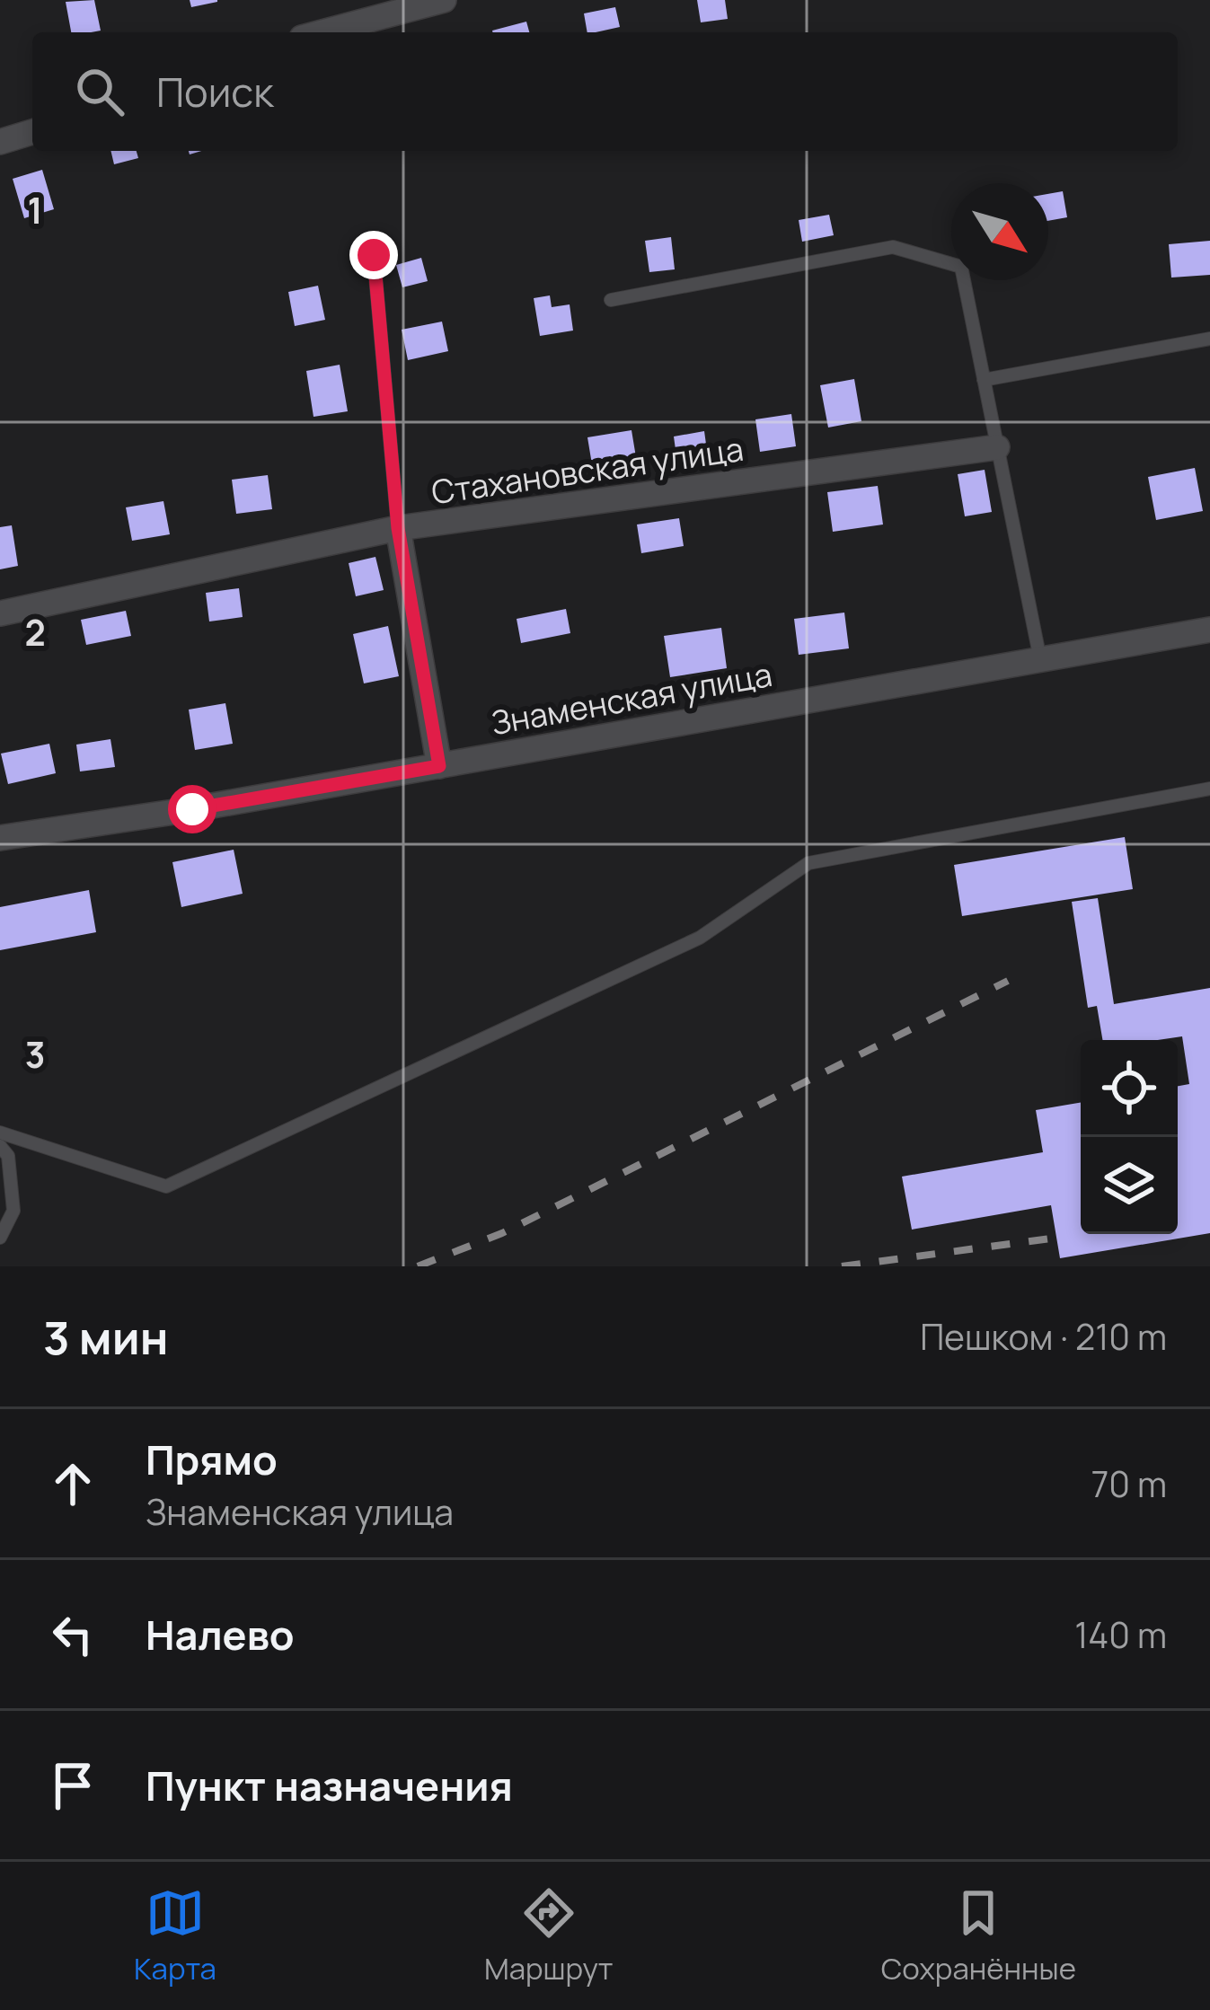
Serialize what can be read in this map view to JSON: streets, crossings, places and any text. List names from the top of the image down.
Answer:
{
  "streets": {
    "street": ["Стахановская улица", "Знаменская улица"]
  },
  "north": "bottom right",
  "page": {
    "search": "Поиск",
    "heading": ["3 мин", "Пешком · 210 m"],
    "list": [
      ["Прямо", "Знаменская улица", "70 m"],
      ["Налево", "140 m"],
      "Пункт назначения"
    ],
    "nav": ["Карта", "Маршрут", "Сохранённые"]
  },
  "grid": {
    "rows": ["1", "2", "3"]
  }
}
